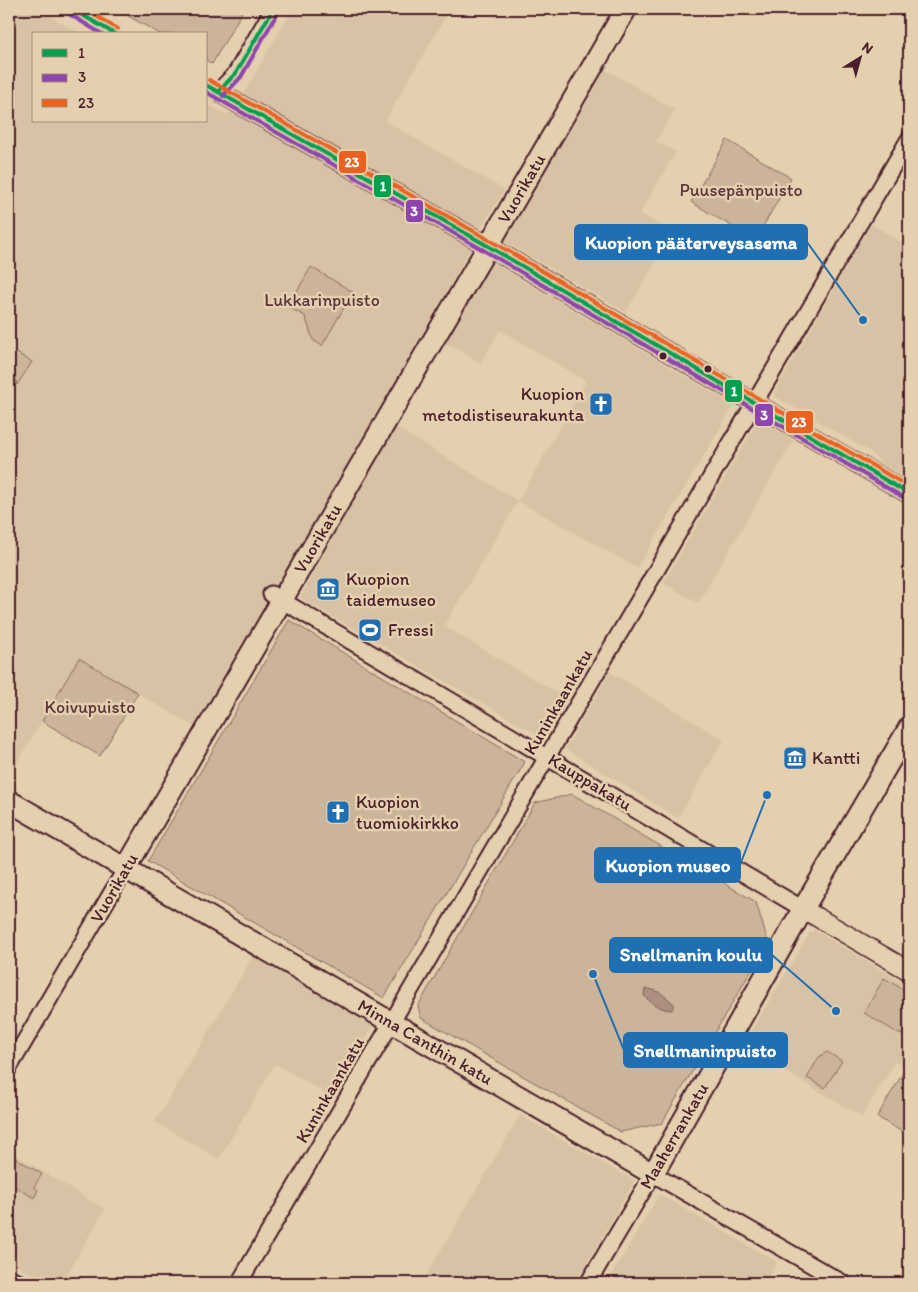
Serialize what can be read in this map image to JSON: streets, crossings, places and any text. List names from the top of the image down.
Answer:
{
  "streets": {
    "main road": ["Vuorikatu", "Minna Canthin katu", "Maaherrankatu"],
    "street": ["Kuninkaankatu", "Kauppakatu"]
  },
  "crossings": [
    ["Vuorikatu", "Kauppakatu"],
    ["Vuorikatu", "Minna Canthin katu"],
    ["Kuninkaankatu", "Kauppakatu"],
    ["Kuninkaankatu", "Minna Canthin katu"],
    ["Kauppakatu", "Maaherrankatu"],
    ["Minna Canthin katu", "Maaherrankatu"]
  ],
  "parks": ["Puusepänpuisto", "Lukkarinpuisto", "Koivupuisto"],
  "places": {
    "other": [
      "Kuopion pääterveysasema",
      "Kuopion museo",
      "Snellmaninpuisto",
      "Snellmanin koulu"
    ],
    "church": ["Kuopion metodistiseurakunta", "Kuopion tuomiokirkko"],
    "museum": ["Kuopion taidemuseo", "Kantti"],
    "sports": ["Fressi"]
  },
  "lines": ["transit line 1", "transit line 23", "transit line 3"],
  "legend": ["1", "3", "23"],
  "north": "top right"
}
